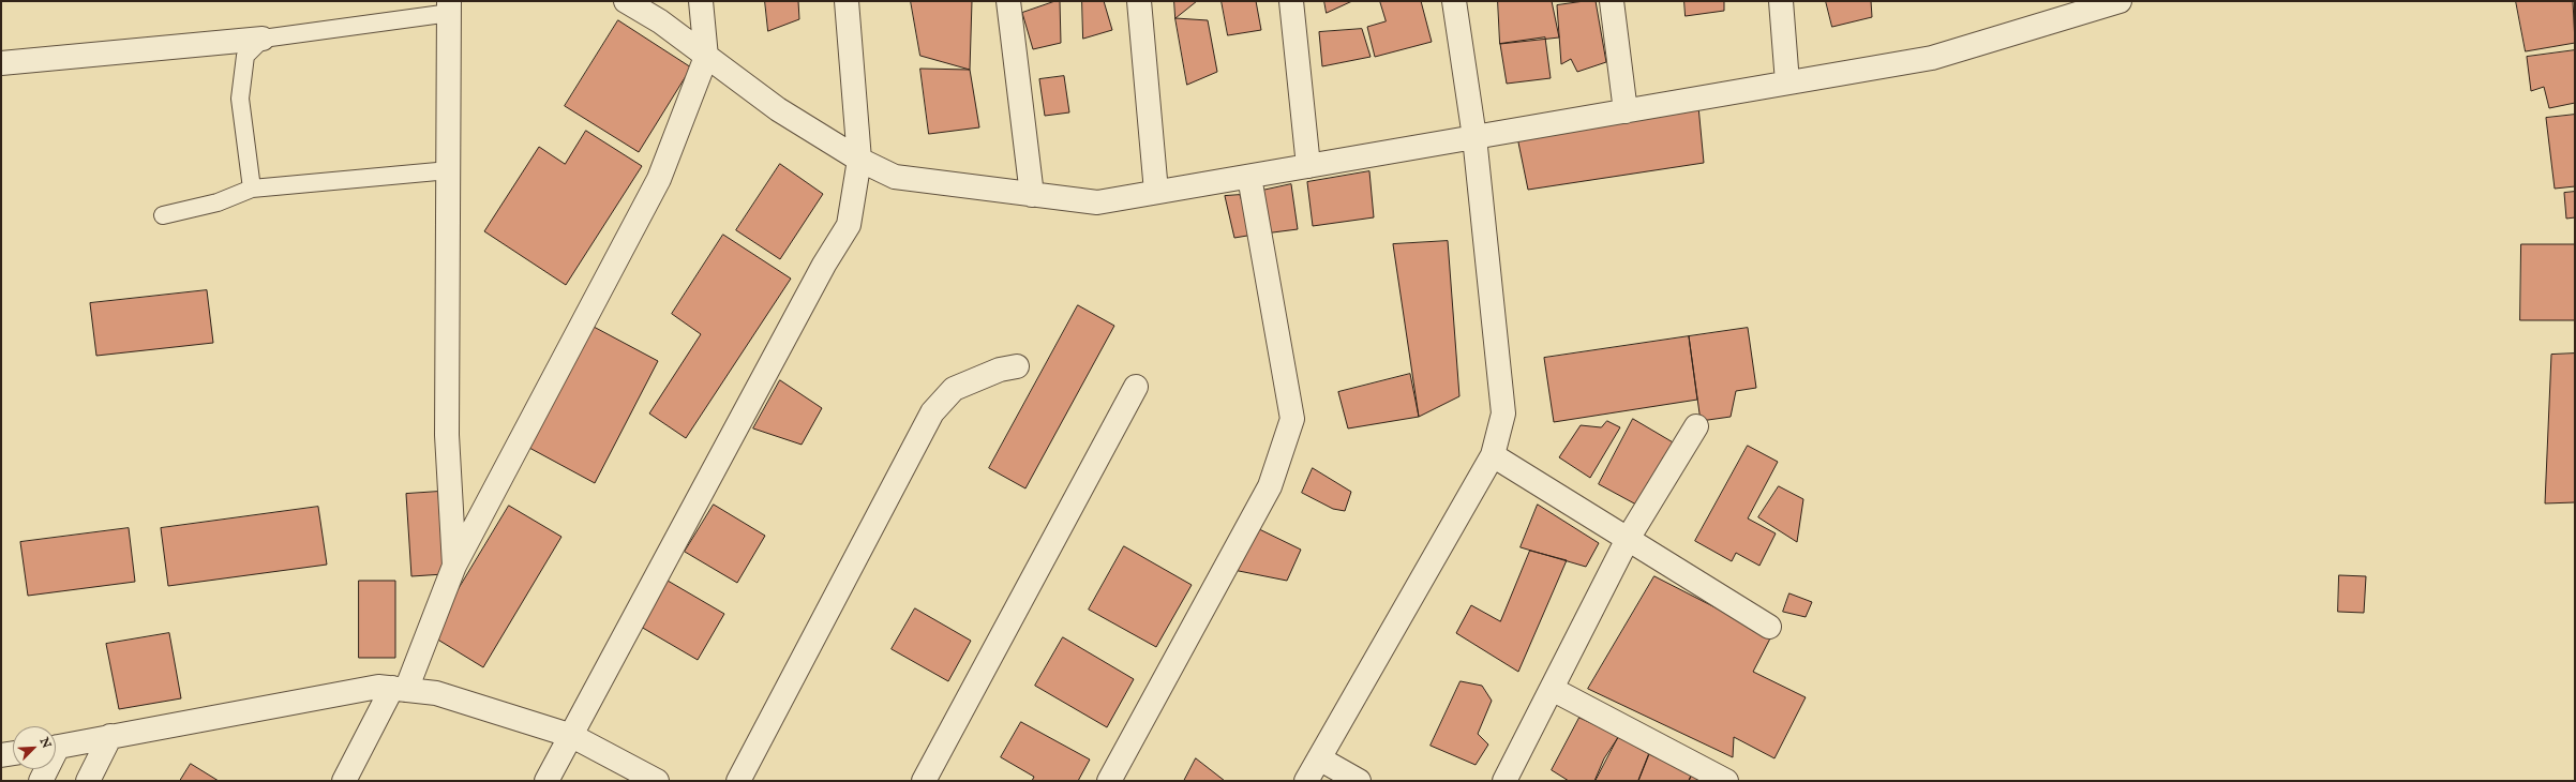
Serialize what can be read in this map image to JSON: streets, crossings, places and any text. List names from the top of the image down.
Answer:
{
  "north": "top right"
}
